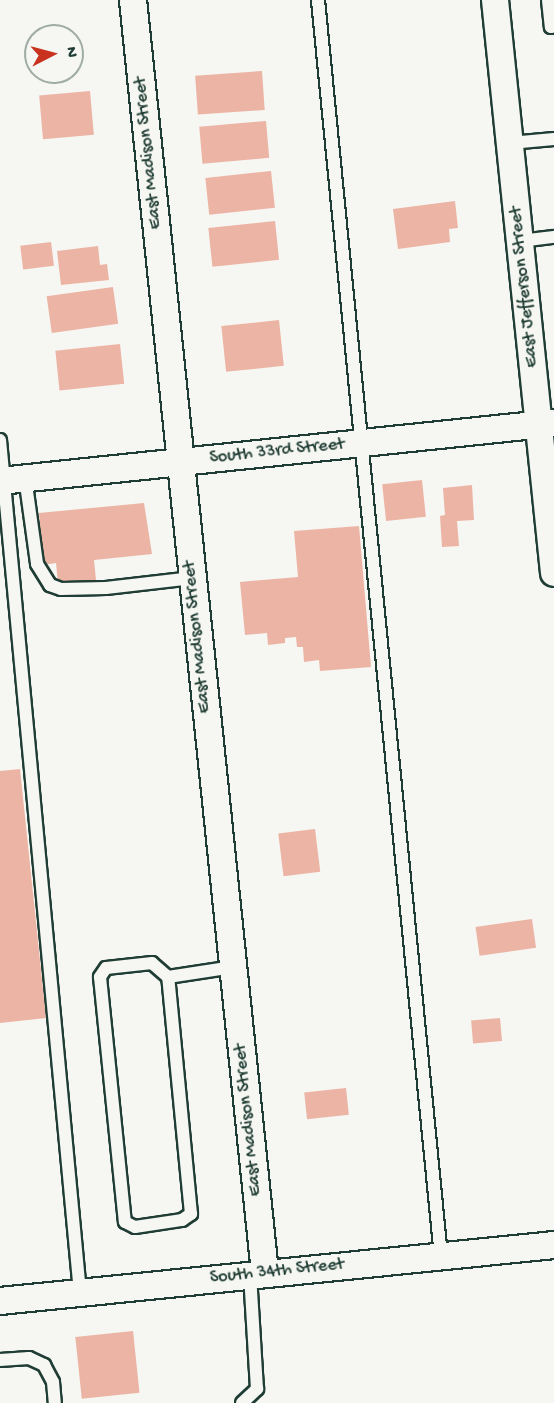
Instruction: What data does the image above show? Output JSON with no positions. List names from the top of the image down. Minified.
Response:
{"streets":{"street":["East Madison Street","East Jefferson Street","South 33rd Street","South 34th Street"]},"crossings":[["East Madison Street","South 33rd Street"],["East Madison Street","South 34th Street"],["East Jefferson Street","South 33rd Street"]],"north":"right"}
